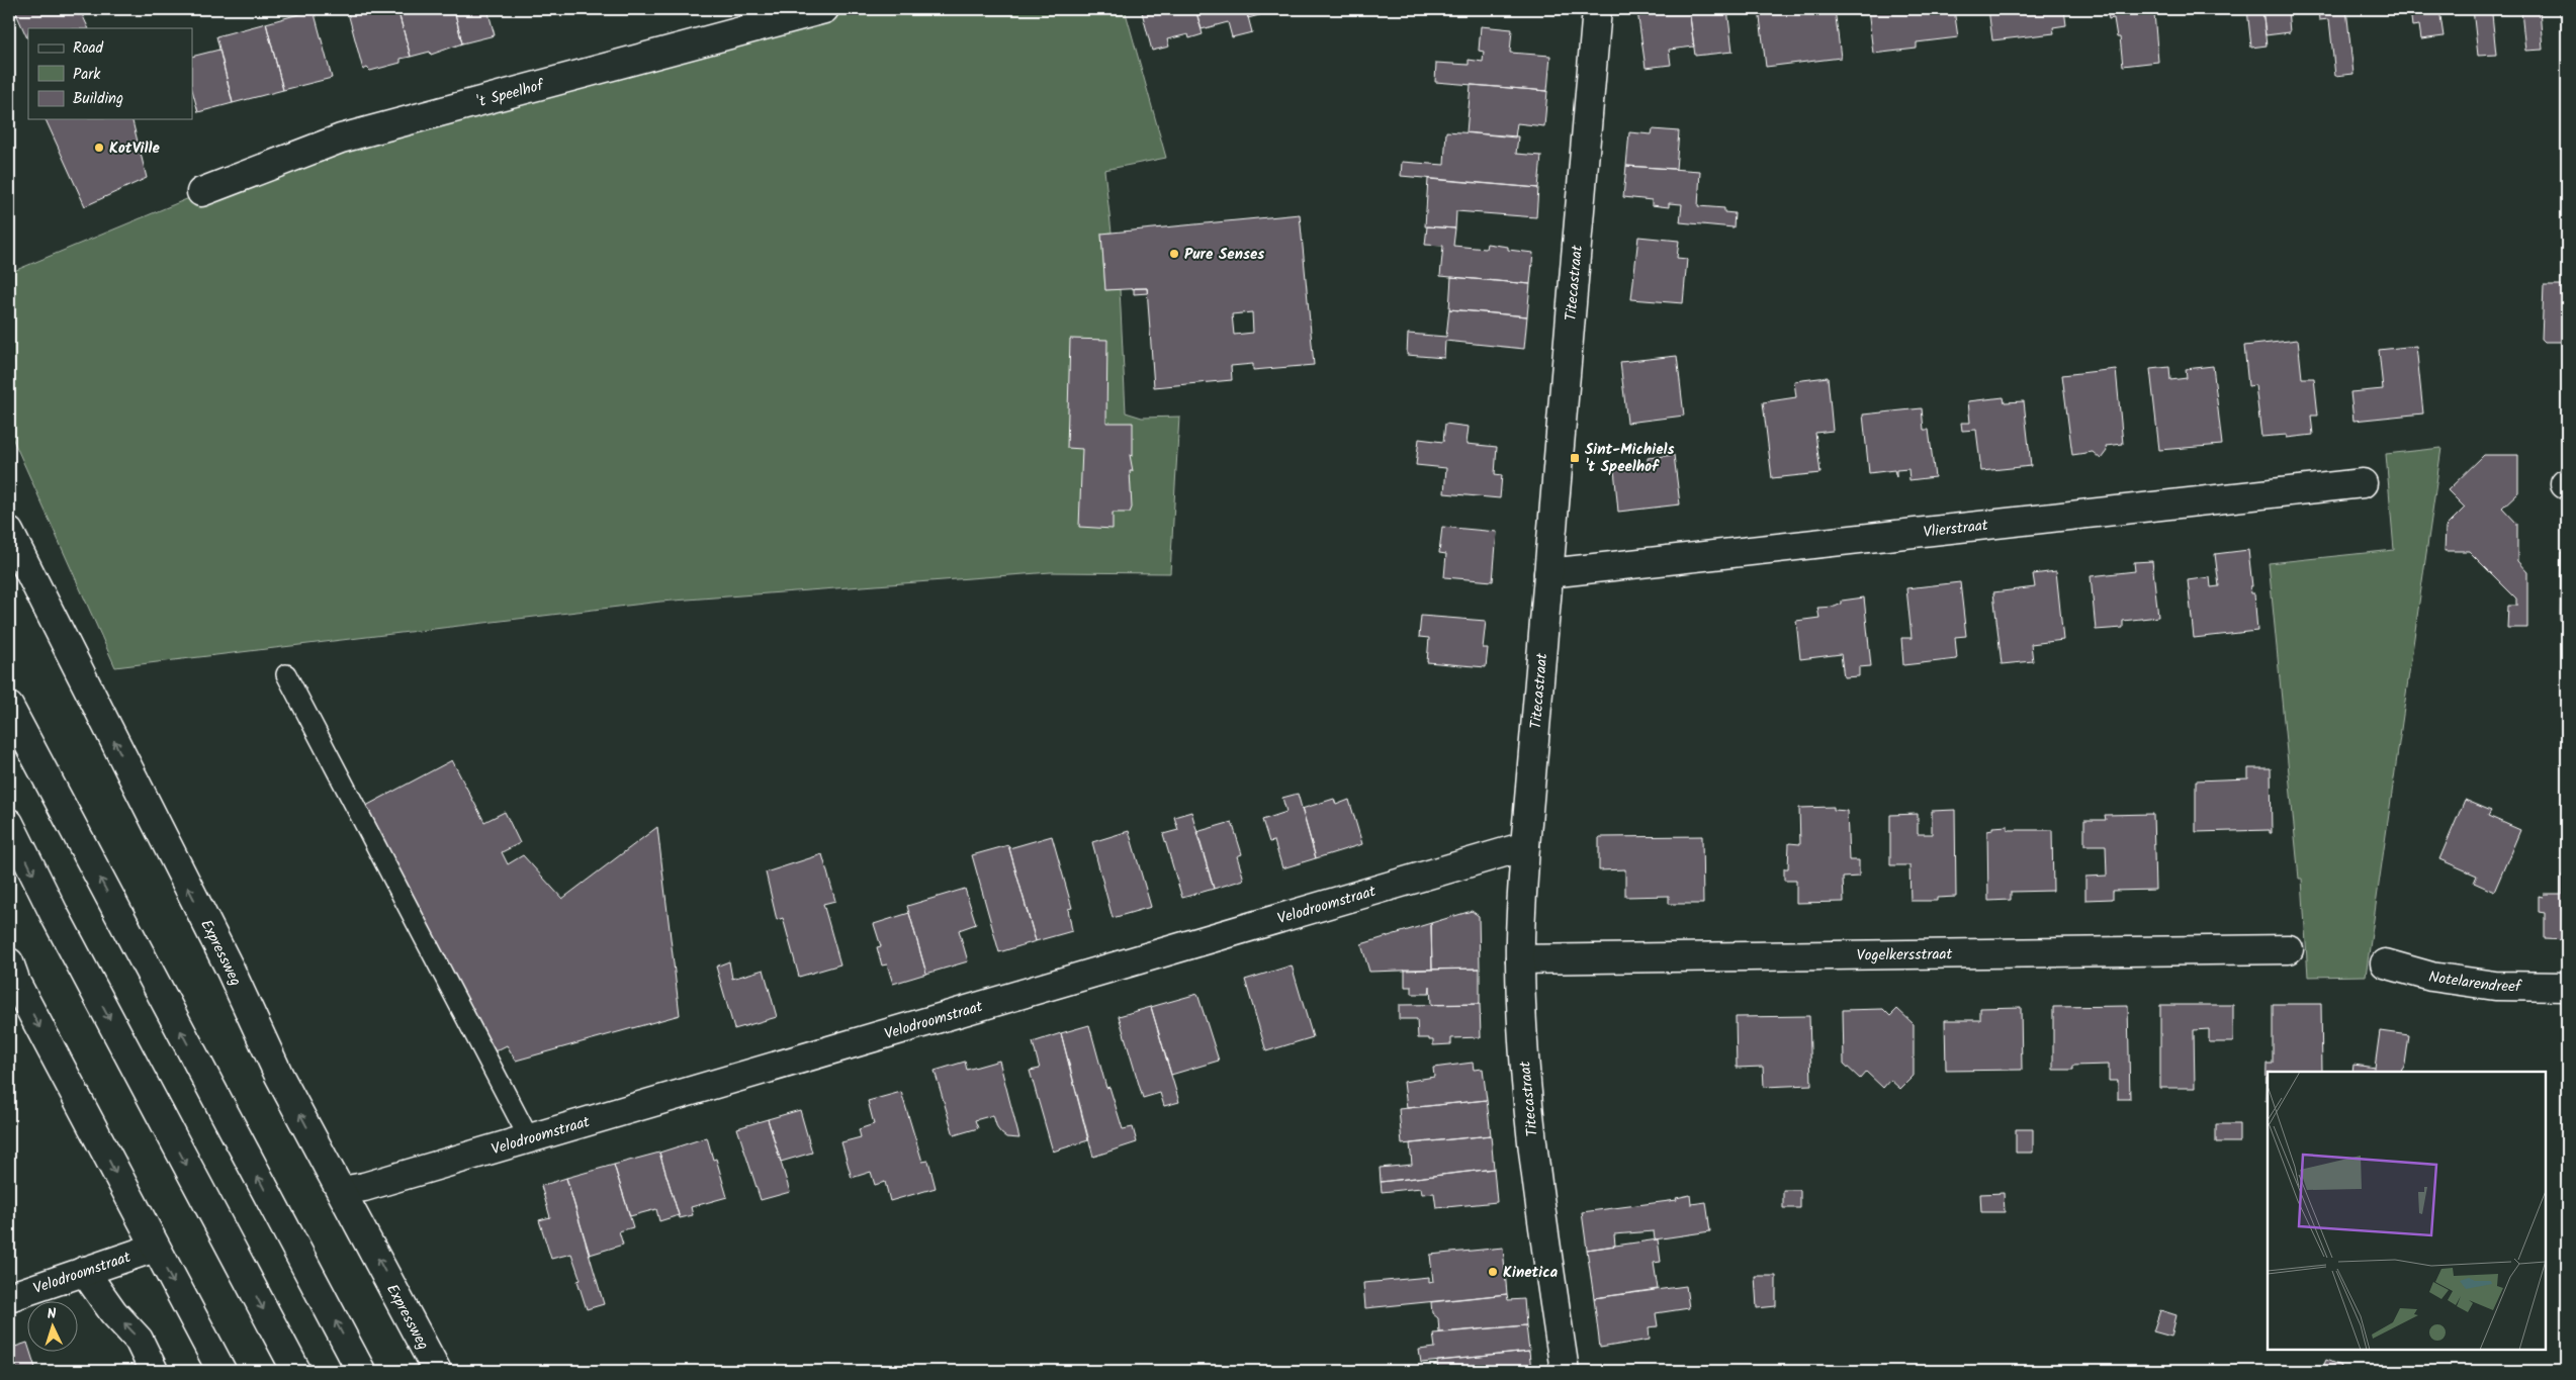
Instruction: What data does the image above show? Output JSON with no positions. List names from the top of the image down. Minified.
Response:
{"streets":{"main road":["'t Speelhof","Titecastraat","Vlierstraat","Velodroomstraat","Expressweg","Vogelkersstraat","Notelarendreef"]},"crossings":[["Titecastraat","Vlierstraat"],["Titecastraat","Velodroomstraat"],["Titecastraat","Vogelkersstraat"],["Velodroomstraat","Expressweg"]],"places":{"other":["KotVille","Pure Senses","Kinetica"],"transit":["Sint-Michiels 't Speelhof"]},"legend":["Road","Park","Building"],"north":"top"}
